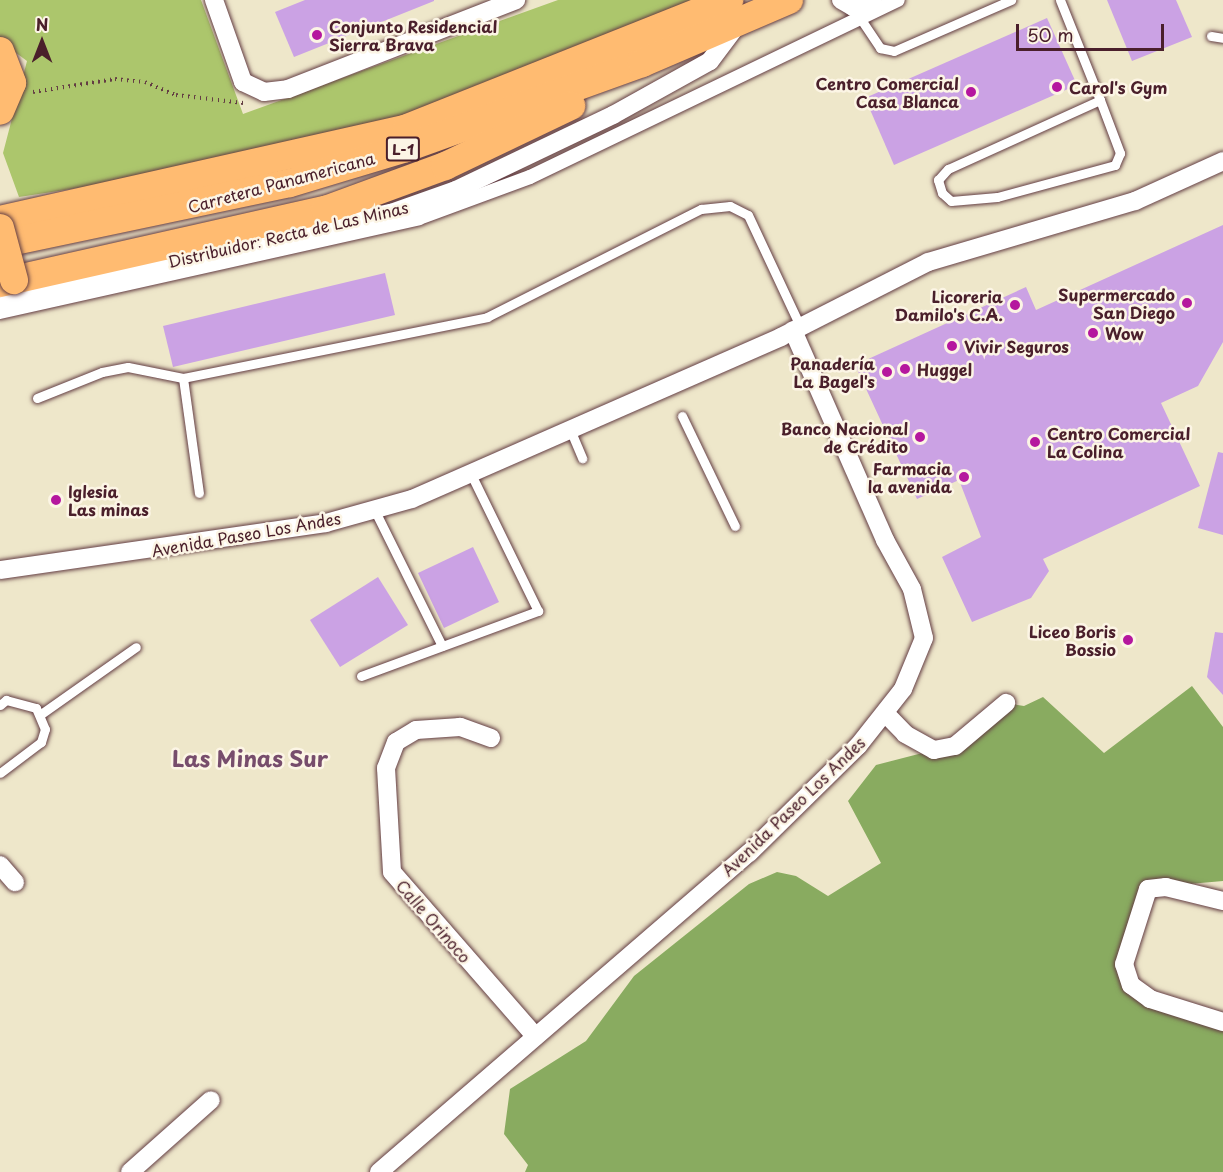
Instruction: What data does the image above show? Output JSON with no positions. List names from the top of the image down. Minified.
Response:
{"streets":{"main road":["L-1","Carretera Panamericana"],"street":["Distribuidor: Recta de Las Minas","Avenida Paseo Los Andes","Calle Orinoco"]},"crossings":[["L-1","Carretera Panamericana"],["L-1","Distribuidor: Recta de Las Minas"],["Carretera Panamericana","Distribuidor: Recta de Las Minas"],["Avenida Paseo Los Andes","Calle Orinoco"]],"districts":["Las Minas Sur"],"places":["Conjunto Residencial Sierra Brava","Carol's Gym","Centro Comercial Casa Blanca","Supermercado San Diego","Licoreria Damilo's C.A.","Wow","Vivir Seguros","Huggel","Panadería La Bagel's","Banco Nacional de Crédito","Centro Comercial La Colina","Farmacia la avenida","Iglesia Las minas","Liceo Boris Bossio"],"scale_bar":"50 m","north":"top"}
